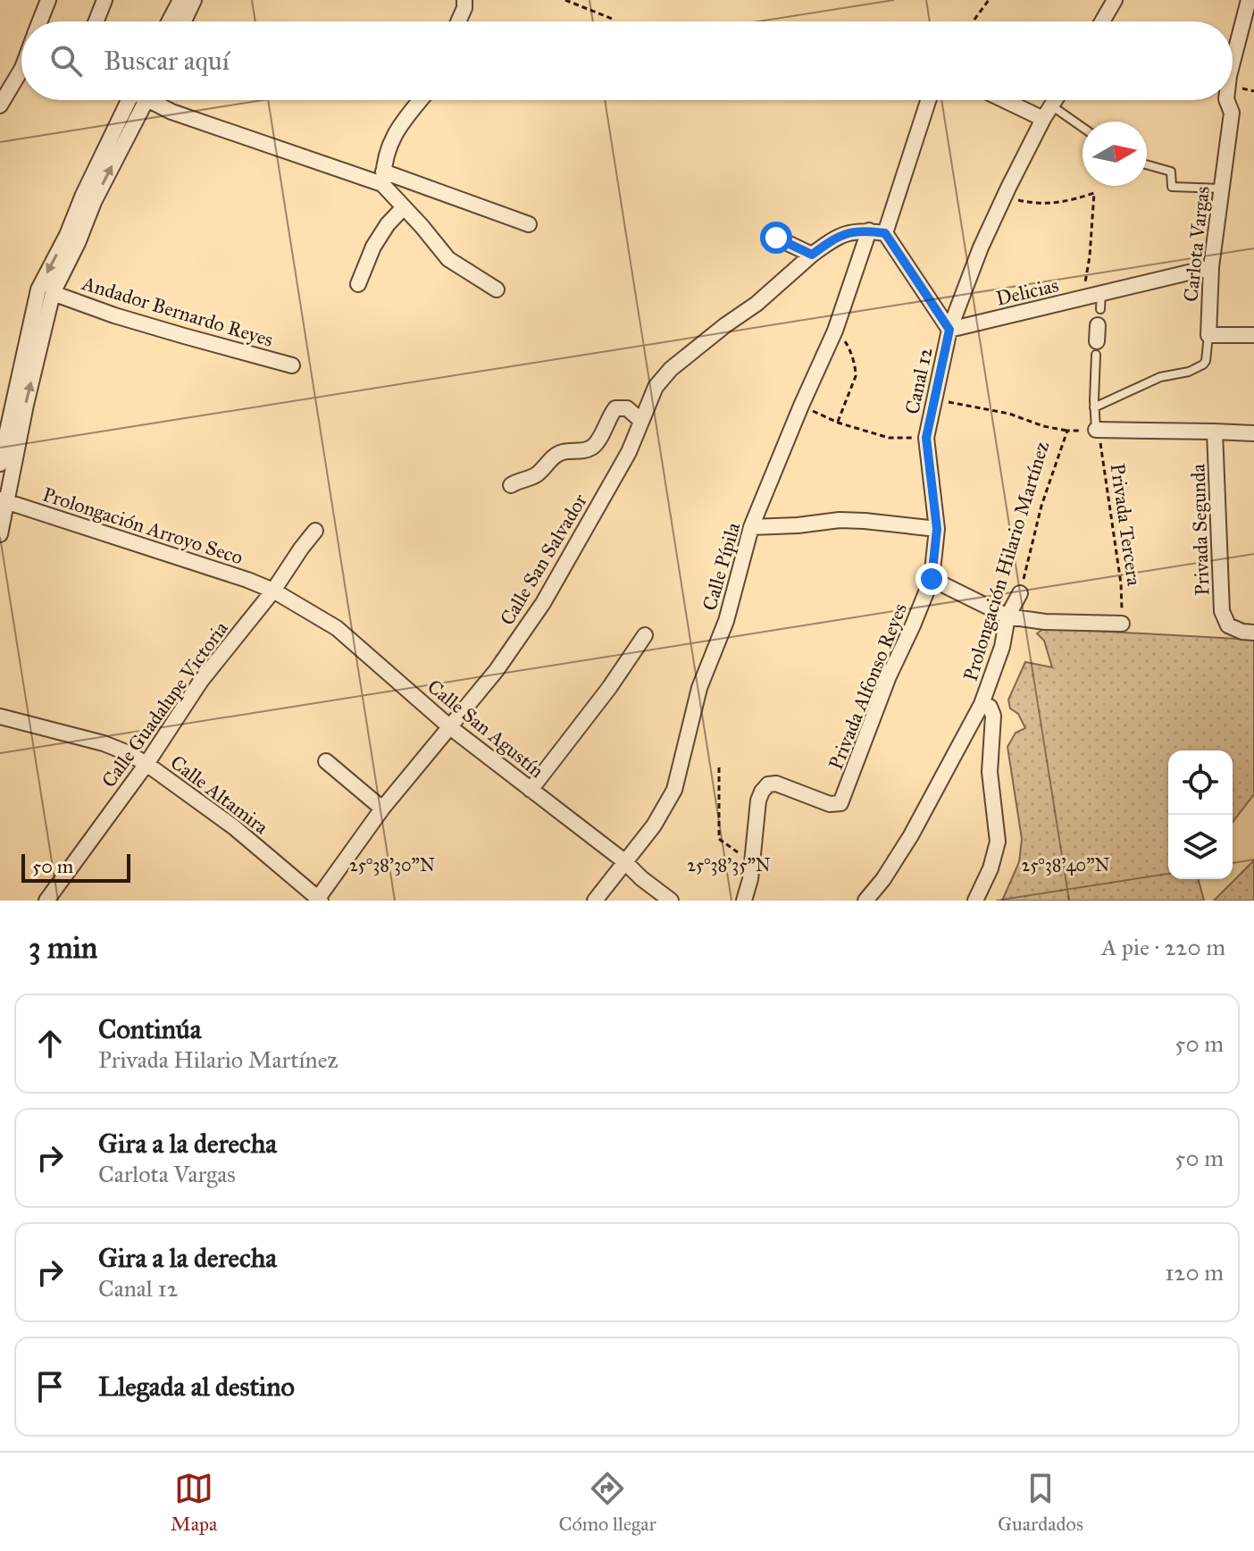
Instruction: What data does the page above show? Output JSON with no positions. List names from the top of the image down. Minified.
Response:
{"streets":{"street":["Carlota Vargas","Delicias","Andador Bernardo Reyes","Canal 12","Prolongación Arroyo Seco","Privada Segunda","Calle San Salvador","Prolongación Hilario Martínez","Calle Pípila","Privada Alfonso Reyes","Calle Guadalupe Victoria","Calle San Agustín","Calle Altamira"],"path":["Privada Tercera"]},"crossings":[["Carlota Vargas","Delicias"],["Delicias","Canal 12"],["Canal 12","Privada Alfonso Reyes"],["Privada Tercera","Prolongación Hilario Martínez"],["Prolongación Arroyo Seco","Calle Guadalupe Victoria"],["Prolongación Arroyo Seco","Calle San Agustín"],["Calle San Salvador","Calle Pípila"],["Calle San Salvador","Calle San Agustín"],["Calle San Salvador","Calle Altamira"],["Calle Pípila","Calle San Agustín"],["Calle Guadalupe Victoria","Calle San Agustín"],["Calle Guadalupe Victoria","Calle Altamira"]],"scale_bar":"50 m","north":"right","page":{"search":"Buscar aquí","scale":"50 m","heading":["3 min","A pie · 220 m"],"list":[["Continúa","Privada Hilario Martínez","50 m"],["Gira a la derecha","Carlota Vargas","50 m"],["Gira a la derecha","Canal 12","120 m"],"Llegada al destino"],"nav":["Mapa","Cómo llegar","Guardados"]},"coordinates":["25°38'30\"N","25°38'35\"N","25°38'40\"N"]}
